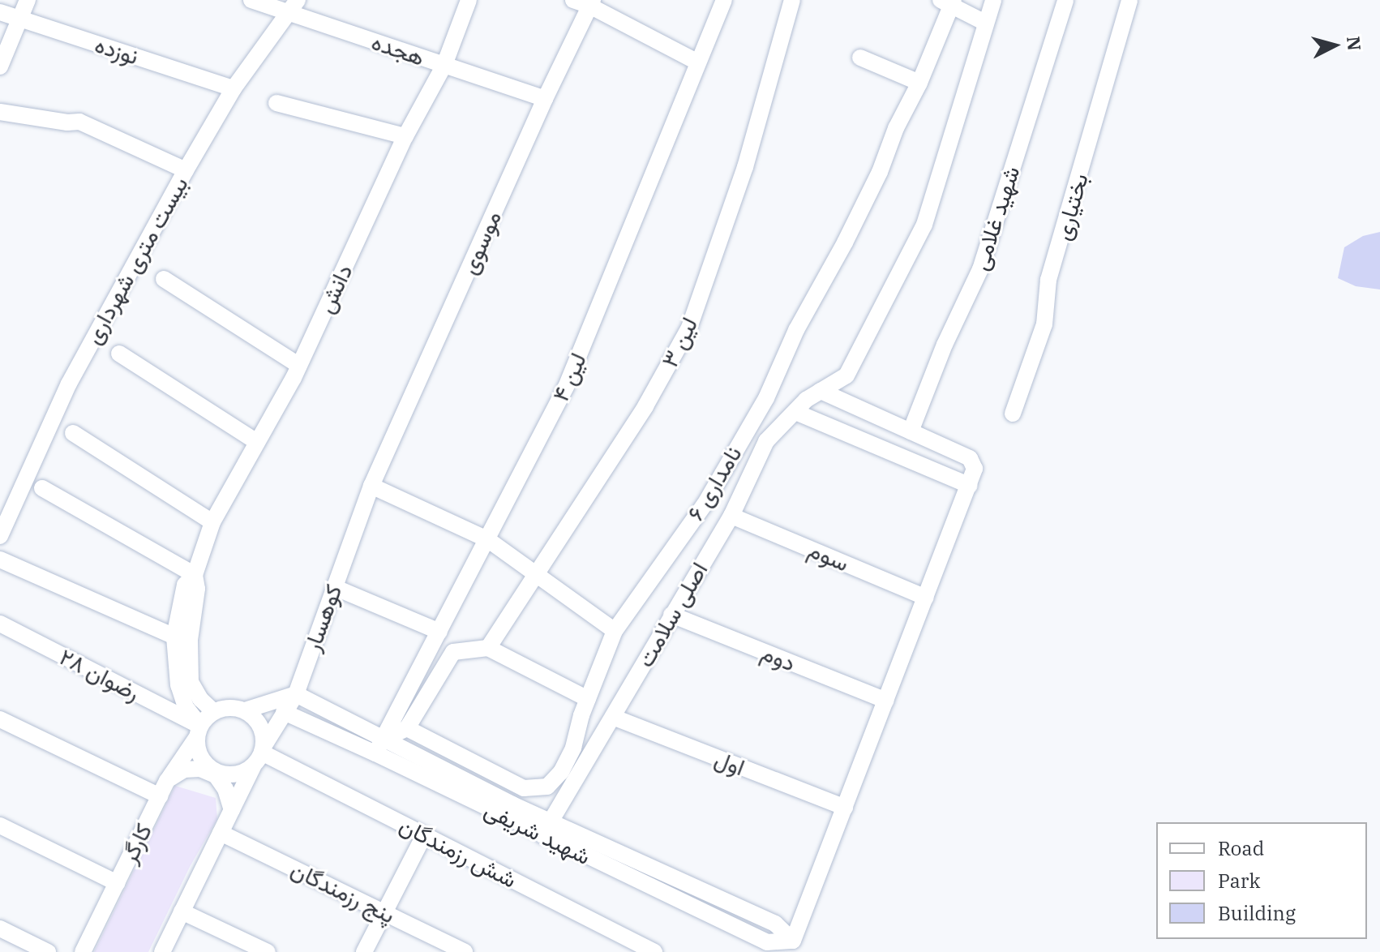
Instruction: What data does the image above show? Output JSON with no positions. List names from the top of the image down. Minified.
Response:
{"streets":{"street":["هجده","نوزده","بختیاری","شهید غلامی","موسوی","بیست متری شهرداری","دانش","لین ۳","لین ۴","نامداری ۶","سوم","اصلی سلامت","کوهسار","دوم","رضوان ۲۸","اول","شهید شریفی","کارگر","شش رزمندگان","پنج رزمندگان"]},"crossings":[["هجده","موسوی"],["هجده","بیست متری شهرداری"],["هجده","دانش"],["نوزده","بیست متری شهرداری"],["موسوی","کوهسار"],["دانش","کوهسار"],["دانش","رضوان ۲۸"],["دانش","کارگر"],["دانش","شش رزمندگان"],["لین ۴","شهید شریفی"],["سوم","اصلی سلامت"],["اصلی سلامت","دوم"],["اصلی سلامت","اول"],["اصلی سلامت","شهید شریفی"],["کوهسار","رضوان ۲۸"],["کوهسار","شهید شریفی"],["کوهسار","کارگر"],["کوهسار","شش رزمندگان"],["رضوان ۲۸","کارگر"],["رضوان ۲۸","شش رزمندگان"],["کارگر","شش رزمندگان"]],"legend":["Road","Park","Building"],"north":"right"}
